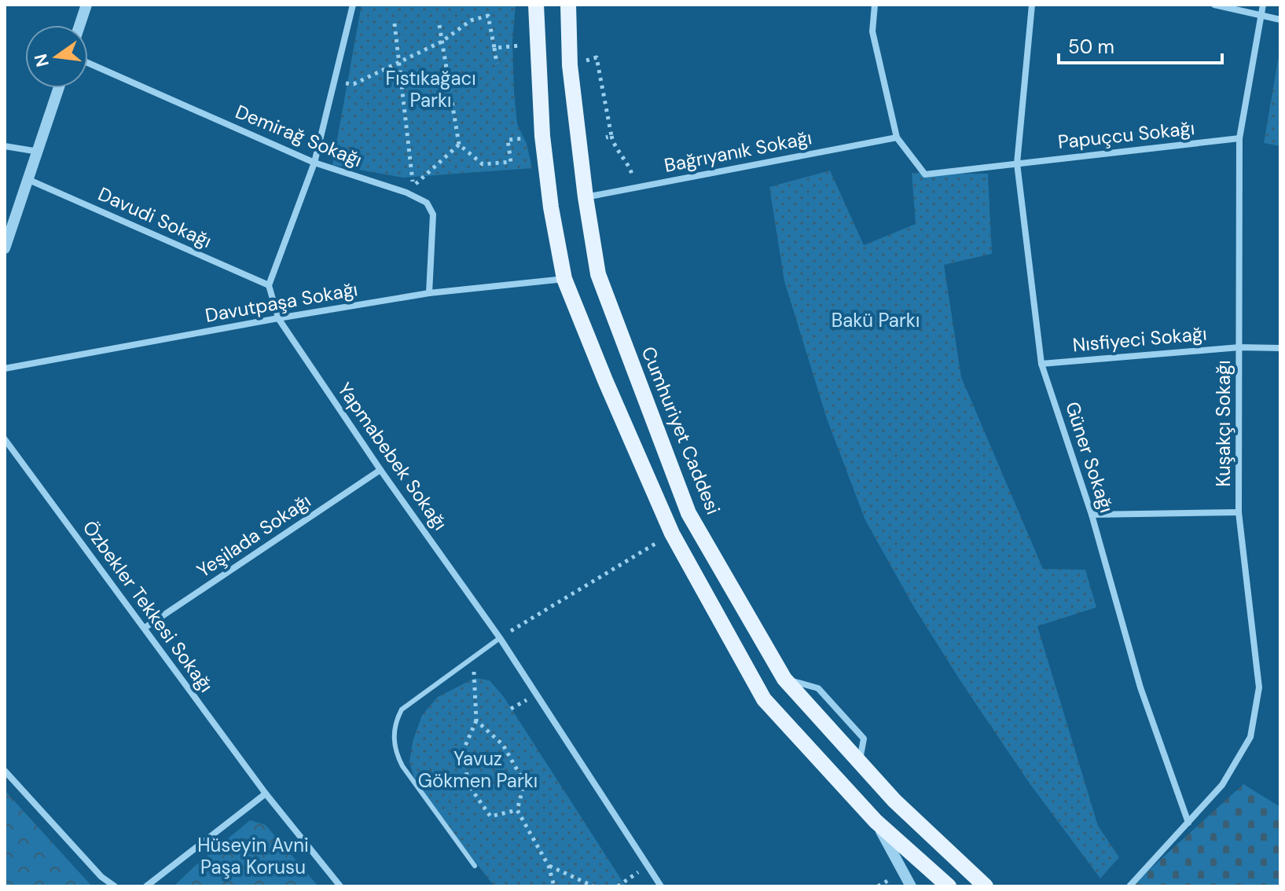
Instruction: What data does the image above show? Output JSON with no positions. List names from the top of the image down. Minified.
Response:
{"streets":{"main road":["Cumhuriyet Caddesi"],"street":["Papuçcu Sokağı","Demirağ Sokağı","Bağrıyanık Sokağı","Davudi Sokağı","Davutpaşa Sokağı","Nısfiyeci Sokağı","Kuşakçı Sokağı","Yapmabebek Sokağı","Güner Sokağı","Yeşilada Sokağı","Özbekler Tekkesi Sokağı"]},"crossings":[["Papuçcu Sokağı","Bağrıyanık Sokağı"],["Papuçcu Sokağı","Kuşakçı Sokağı"],["Papuçcu Sokağı","Güner Sokağı"],["Demirağ Sokağı","Davutpaşa Sokağı"],["Bağrıyanık Sokağı","Cumhuriyet Caddesi"],["Davudi Sokağı","Yapmabebek Sokağı"],["Davutpaşa Sokağı","Yapmabebek Sokağı"],["Nısfiyeci Sokağı","Kuşakçı Sokağı"],["Nısfiyeci Sokağı","Güner Sokağı"],["Kuşakçı Sokağı","Güner Sokağı"],["Yapmabebek Sokağı","Yeşilada Sokağı"],["Yeşilada Sokağı","Özbekler Tekkesi Sokağı"]],"parks":["Fıstıkağacı Parkı","Bakü Parkı","Yavuz Gökmen Parkı","Hüseyin Avni Paşa Korusu"],"scale_bar":"50 m","north":"left"}
